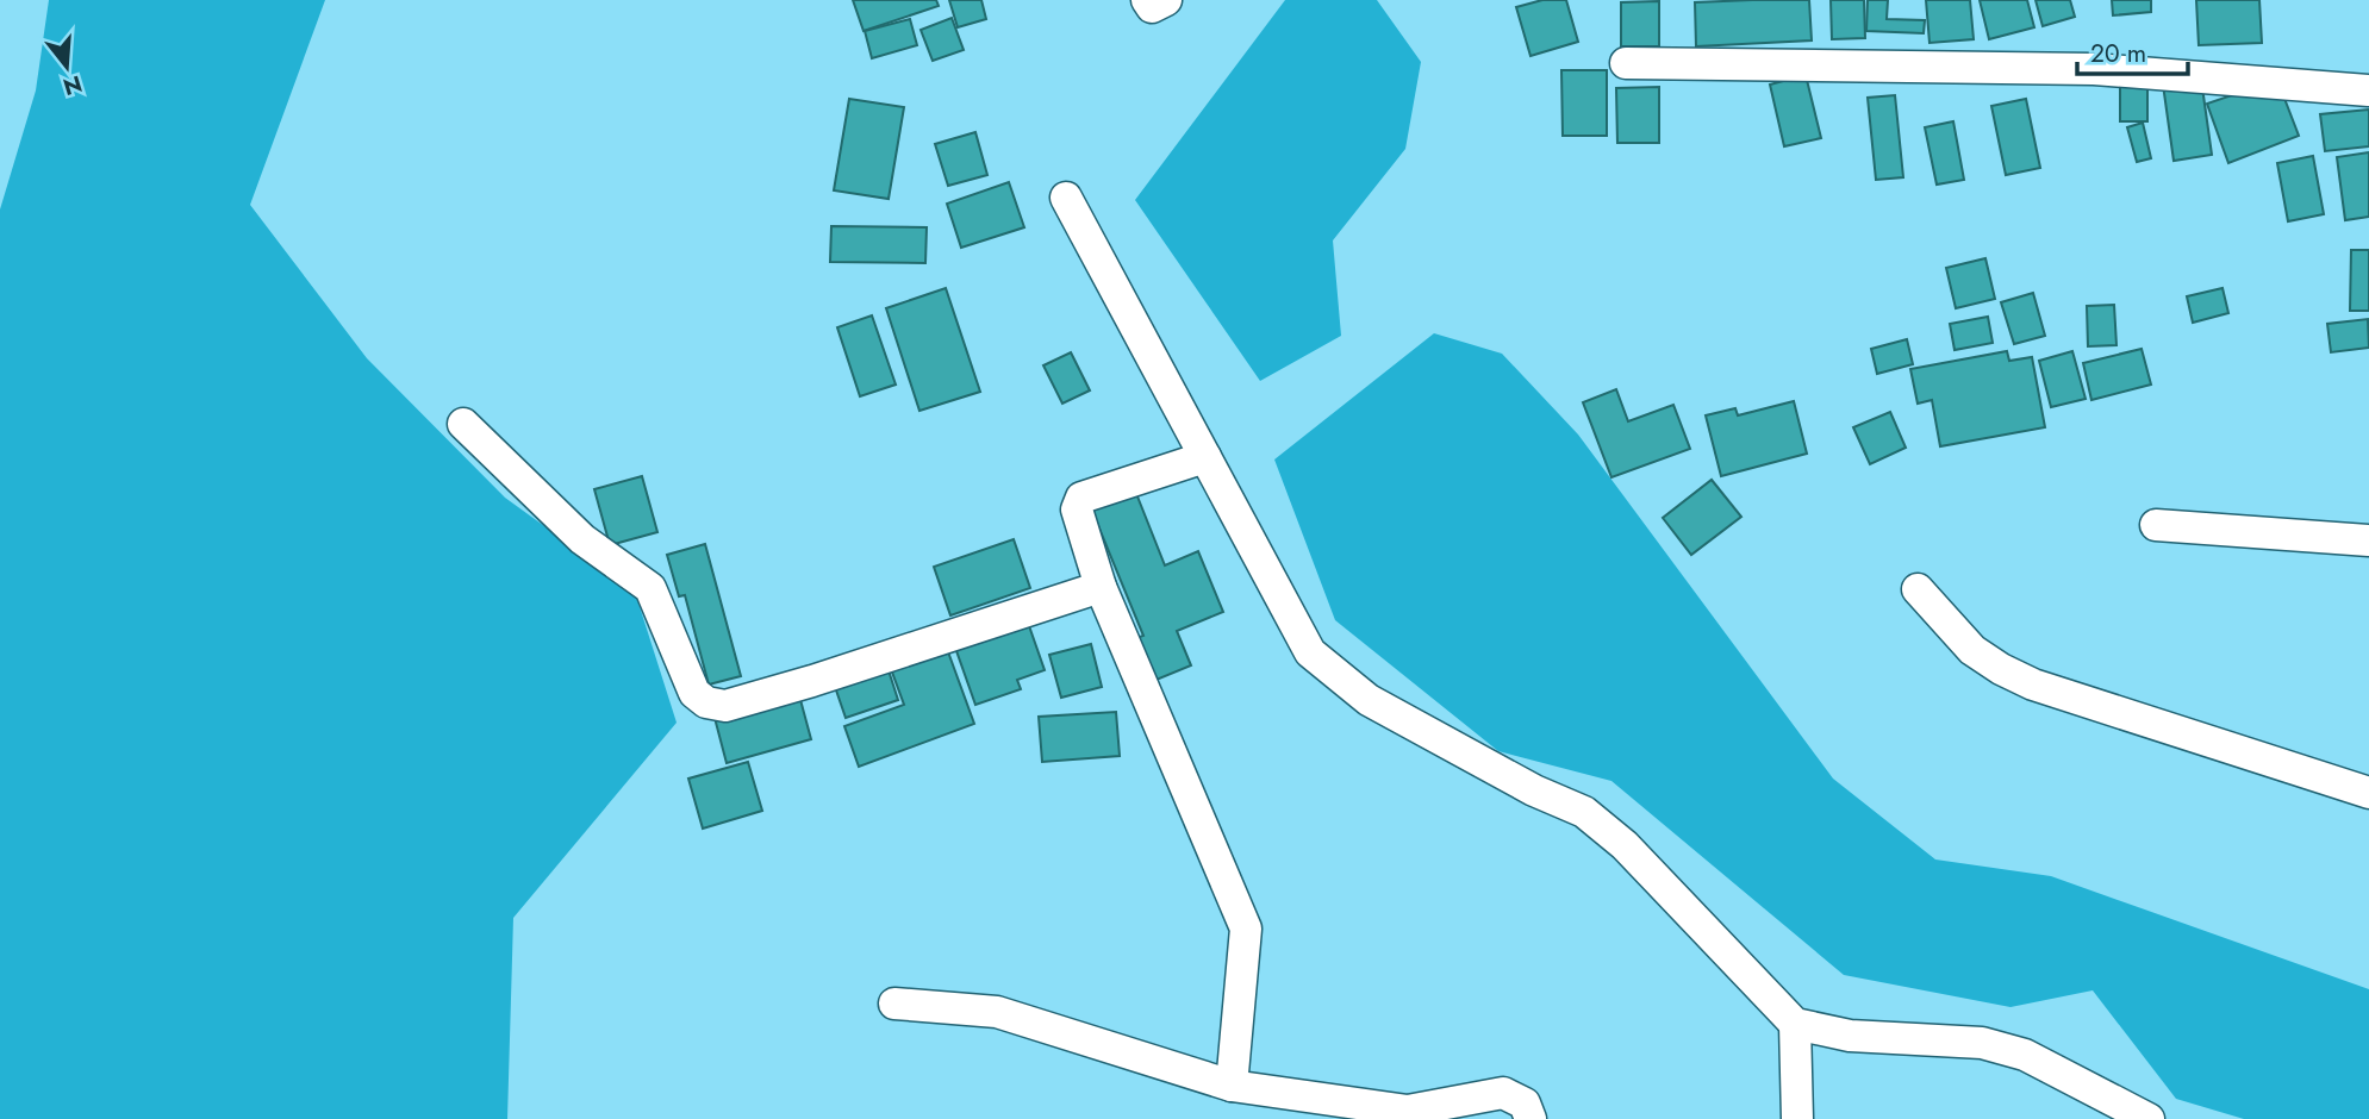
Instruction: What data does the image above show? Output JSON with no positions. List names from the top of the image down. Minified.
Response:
{"scale_bar":"20 m","north":"bottom"}
